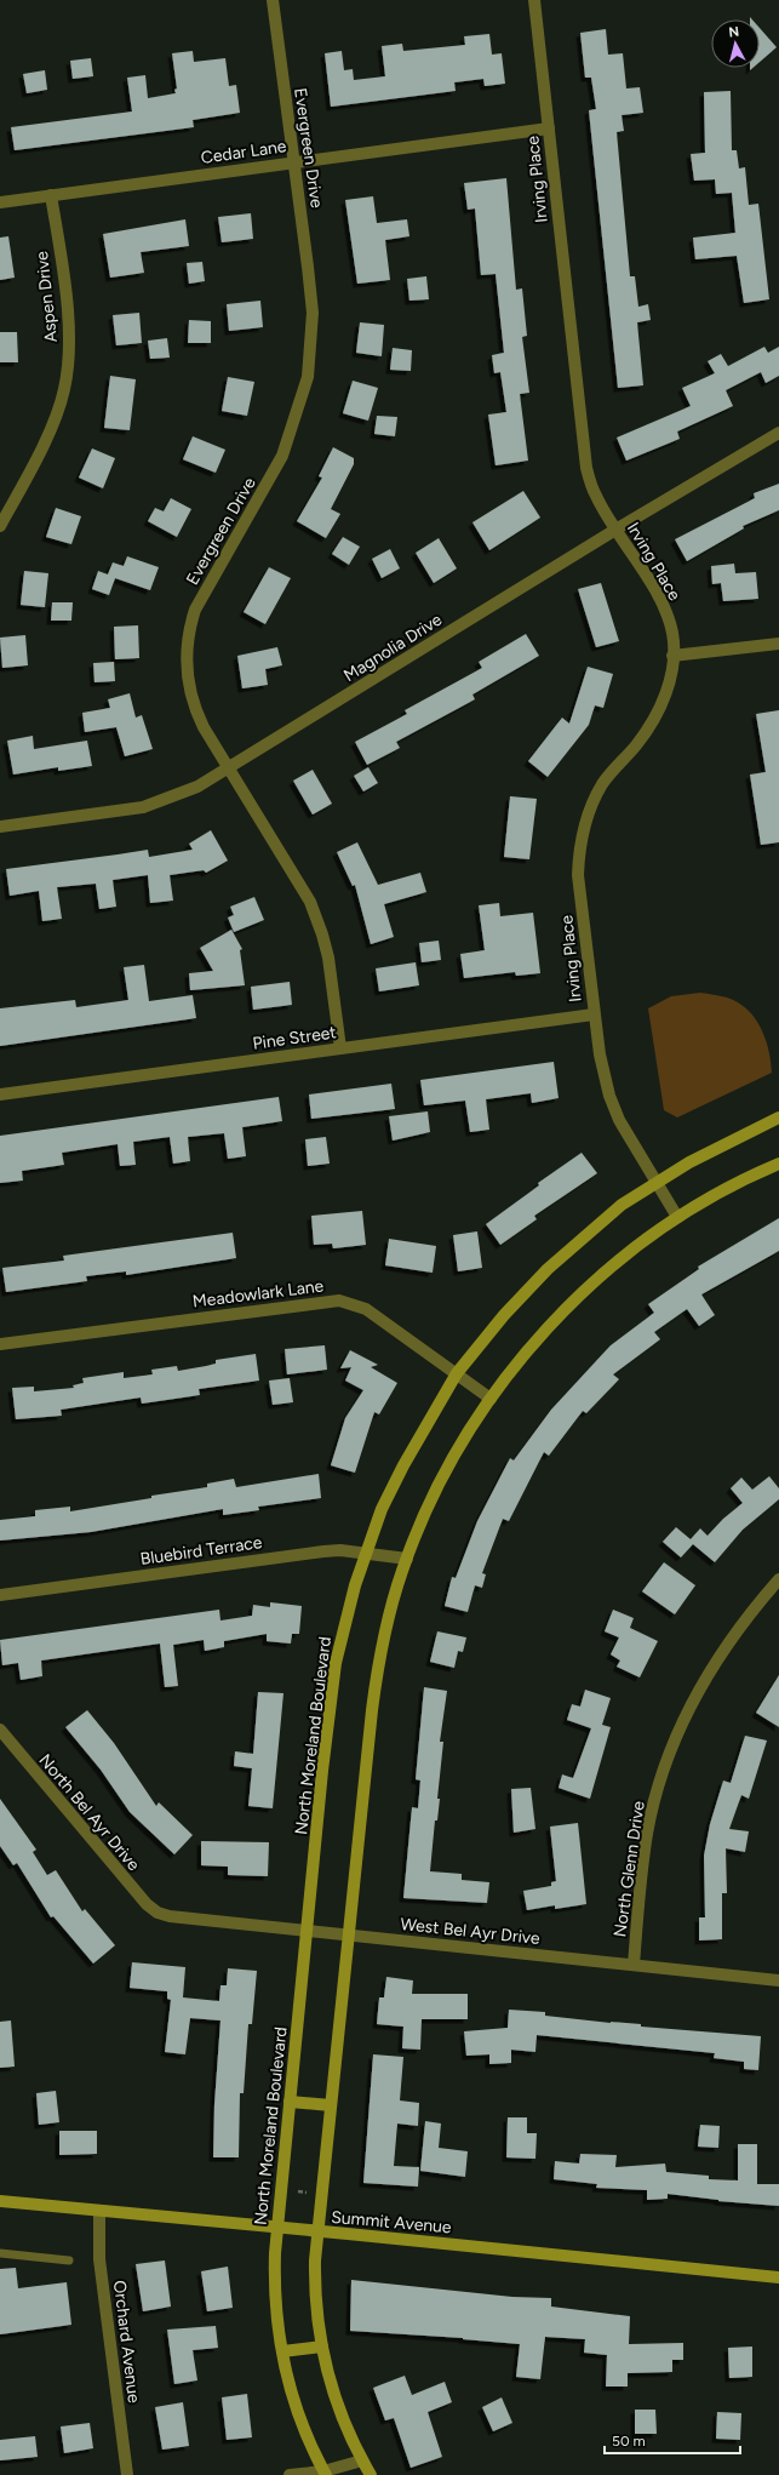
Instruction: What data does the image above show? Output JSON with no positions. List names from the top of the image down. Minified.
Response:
{"streets":{"street":["Evergreen Drive","Cedar Lane","Irving Place","Aspen Drive","Magnolia Drive","Pine Street","Meadowlark Lane","Bluebird Terrace","North Moreland Boulevard","North Bel Ayr Drive","North Glenn Drive","West Bel Ayr Drive","Summit Avenue","Orchard Avenue"]},"crossings":[["Evergreen Drive","Cedar Lane"],["Evergreen Drive","Magnolia Drive"],["Evergreen Drive","Pine Street"],["Cedar Lane","Irving Place"],["Cedar Lane","Aspen Drive"],["Irving Place","Magnolia Drive"],["Irving Place","Pine Street"],["Irving Place","North Moreland Boulevard"],["Meadowlark Lane","North Moreland Boulevard"],["Bluebird Terrace","North Moreland Boulevard"],["North Moreland Boulevard","West Bel Ayr Drive"],["North Moreland Boulevard","Summit Avenue"],["North Bel Ayr Drive","West Bel Ayr Drive"],["North Glenn Drive","West Bel Ayr Drive"],["Summit Avenue","Orchard Avenue"]],"scale_bar":"50 m","north":"top"}
